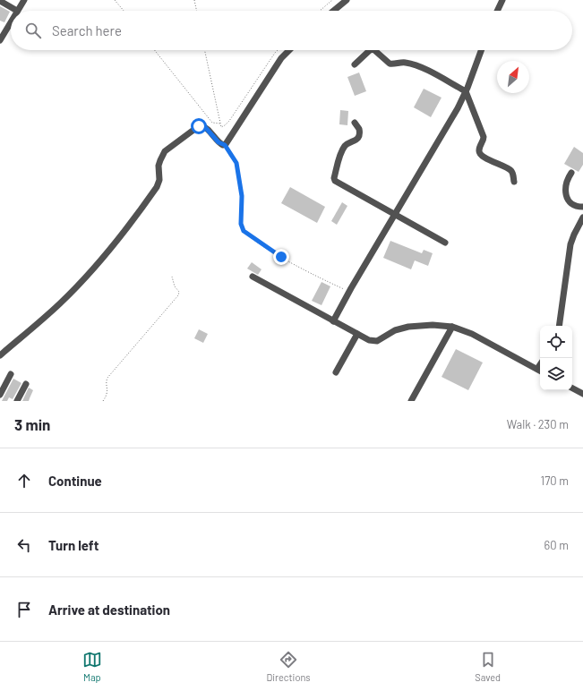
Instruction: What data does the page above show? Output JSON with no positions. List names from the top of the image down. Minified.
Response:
{"north":"top right","page":{"search":"Search here","heading":["3 min","Walk · 230 m"],"list":[["Continue","170 m"],["Turn left","60 m"],"Arrive at destination"],"nav":["Map","Directions","Saved"]}}
